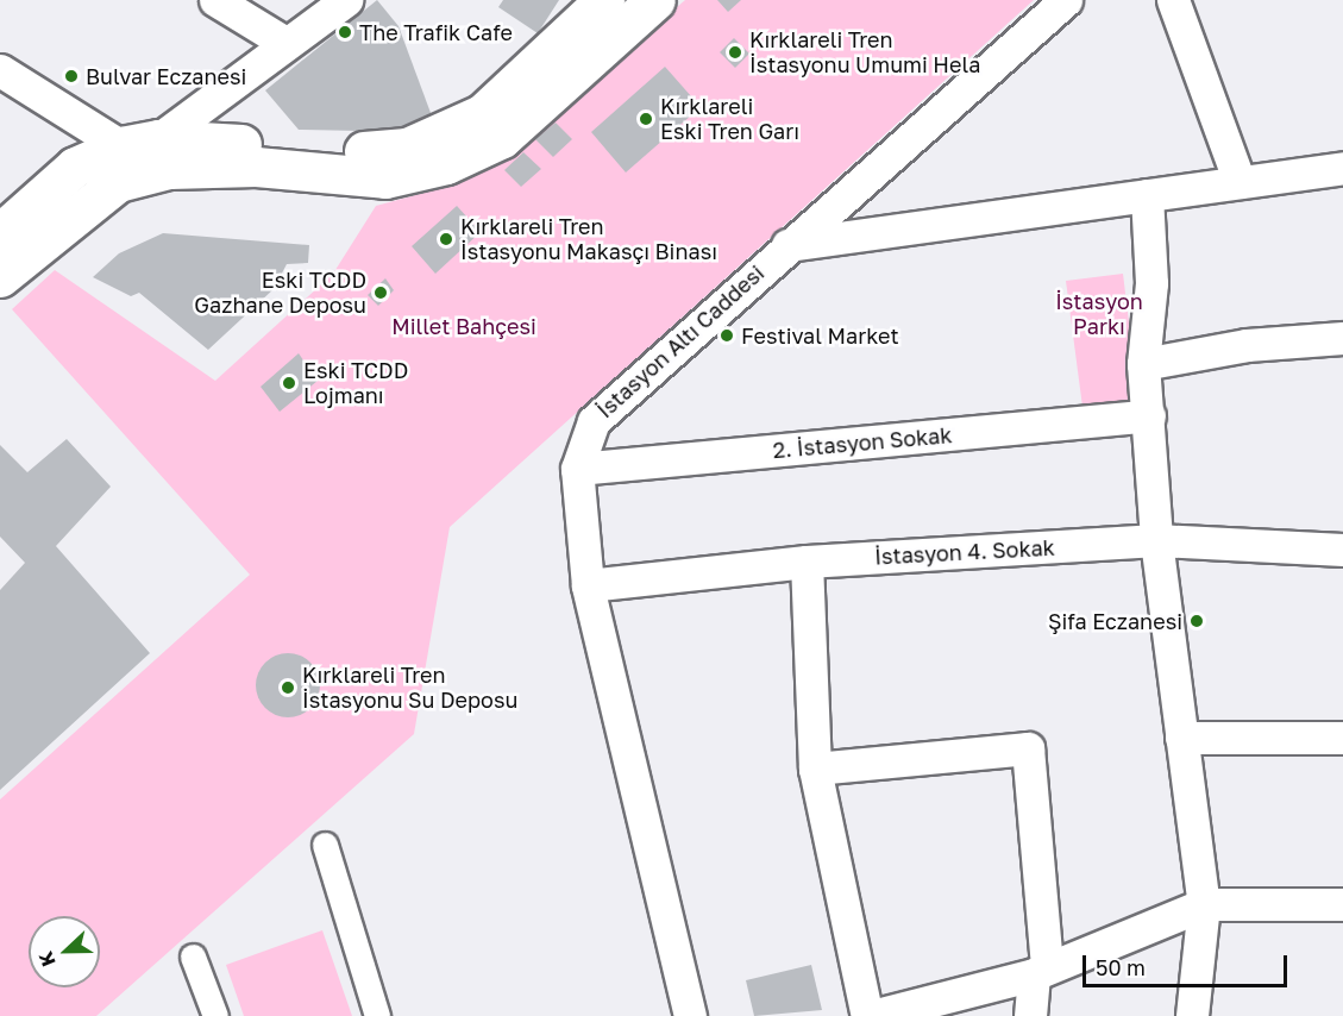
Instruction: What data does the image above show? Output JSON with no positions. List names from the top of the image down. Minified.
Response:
{"streets":{"street":["İstasyon Altı Caddesi","2. İstasyon Sokak","İstasyon 4. Sokak"]},"crossings":[["İstasyon Altı Caddesi","2. İstasyon Sokak"],["İstasyon Altı Caddesi","İstasyon 4. Sokak"]],"parks":["İstasyon Parkı","Millet Bahçesi"],"places":["The Trafik Cafe","Kırklareli Tren İstasyonu Umumi Hela","Bulvar Eczanesi","Kırklareli Eski Tren Garı","Kırklareli Tren İstasyonu Makasçı Binası","Eski TCDD Gazhane Deposu","Festival Market","Eski TCDD Lojmanı","Şifa Eczanesi","Kırklareli Tren İstasyonu Su Deposu"],"scale_bar":"50 m","north":"left"}
